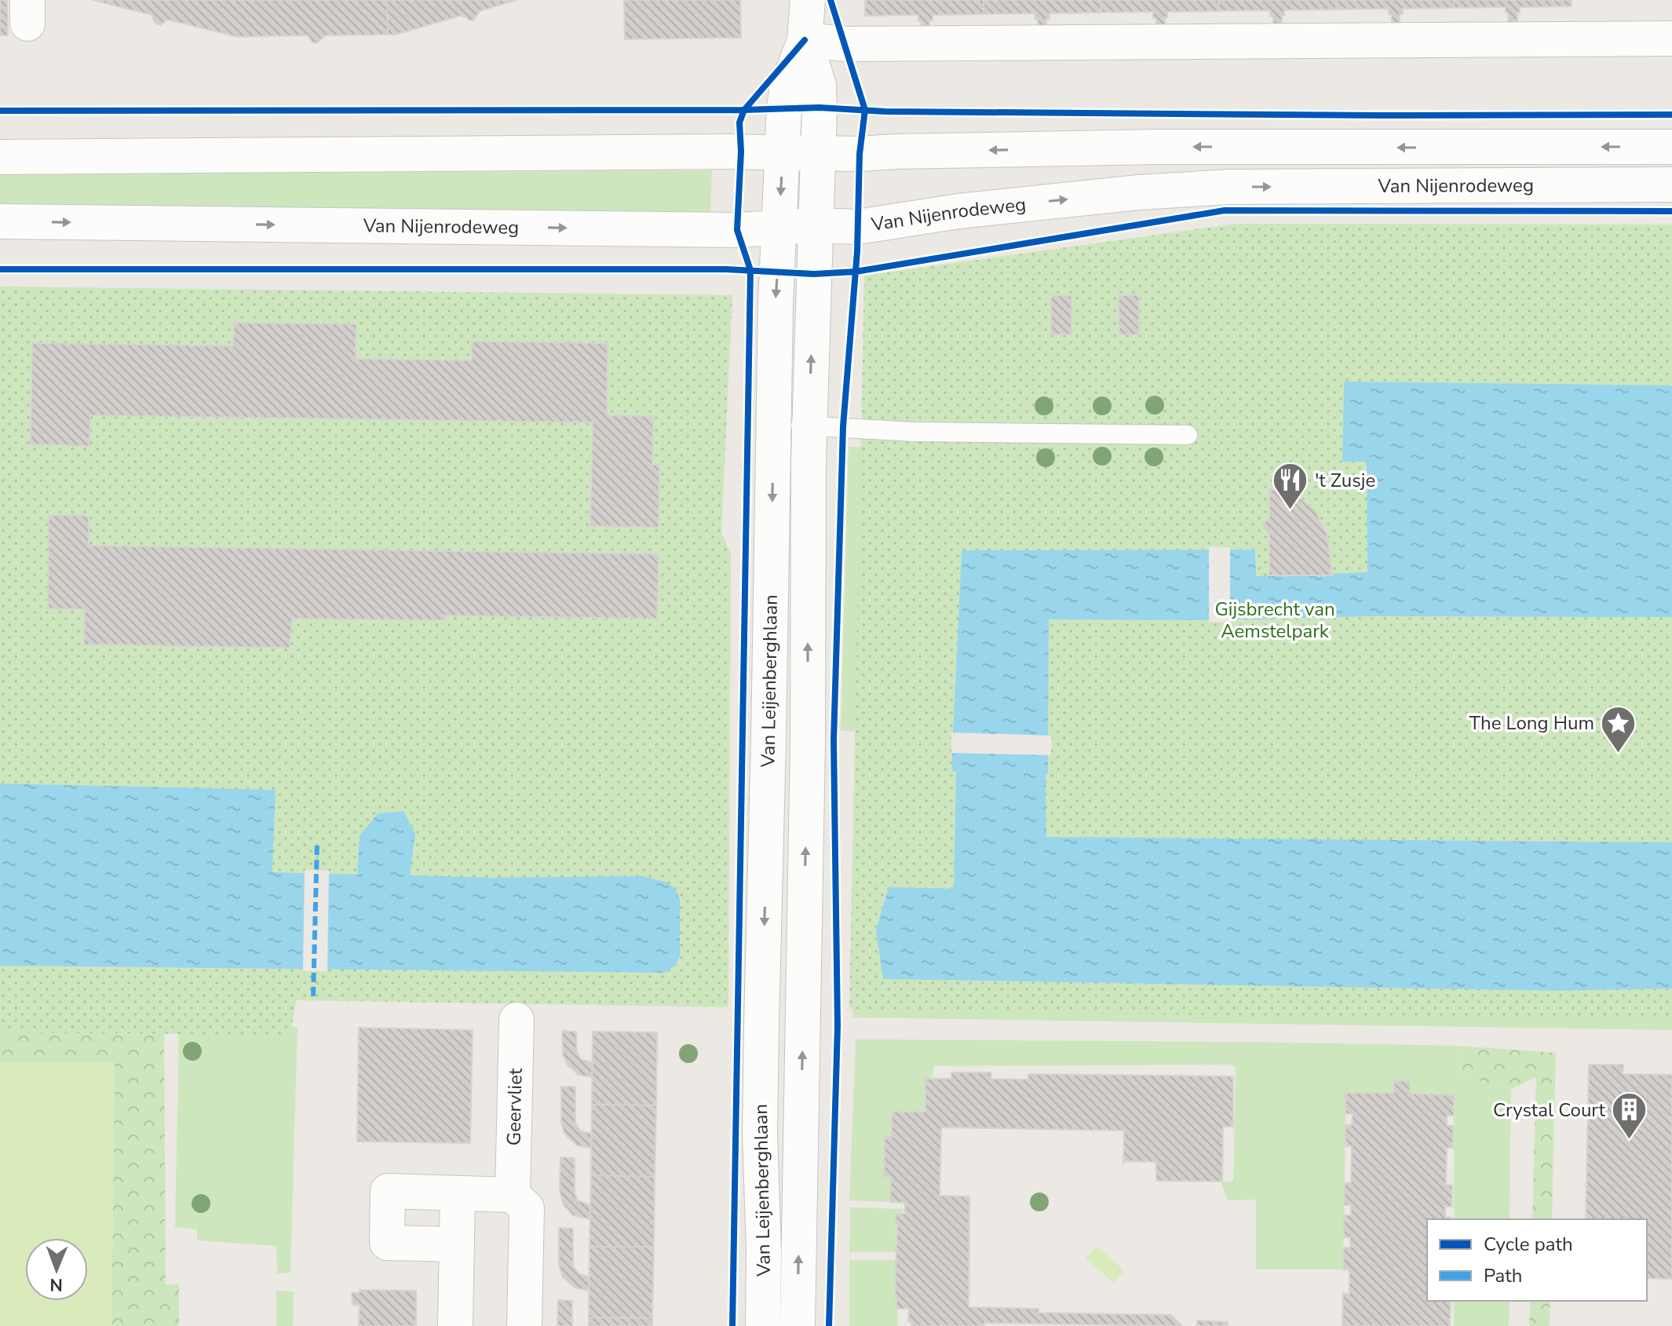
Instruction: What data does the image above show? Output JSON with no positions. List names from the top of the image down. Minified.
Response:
{"streets":{"street":["Van Nijenrodeweg","Van Leijenberghlaan","Geervliet"]},"crossings":[["Van Nijenrodeweg","Van Leijenberghlaan"]],"parks":["Gijsbrecht van Aemstelpark"],"places":{"restaurant":["'t Zusje"],"place":["The Long Hum"],"building":["Crystal Court"]},"legend":["Cycle path","Path"],"north":"bottom"}
